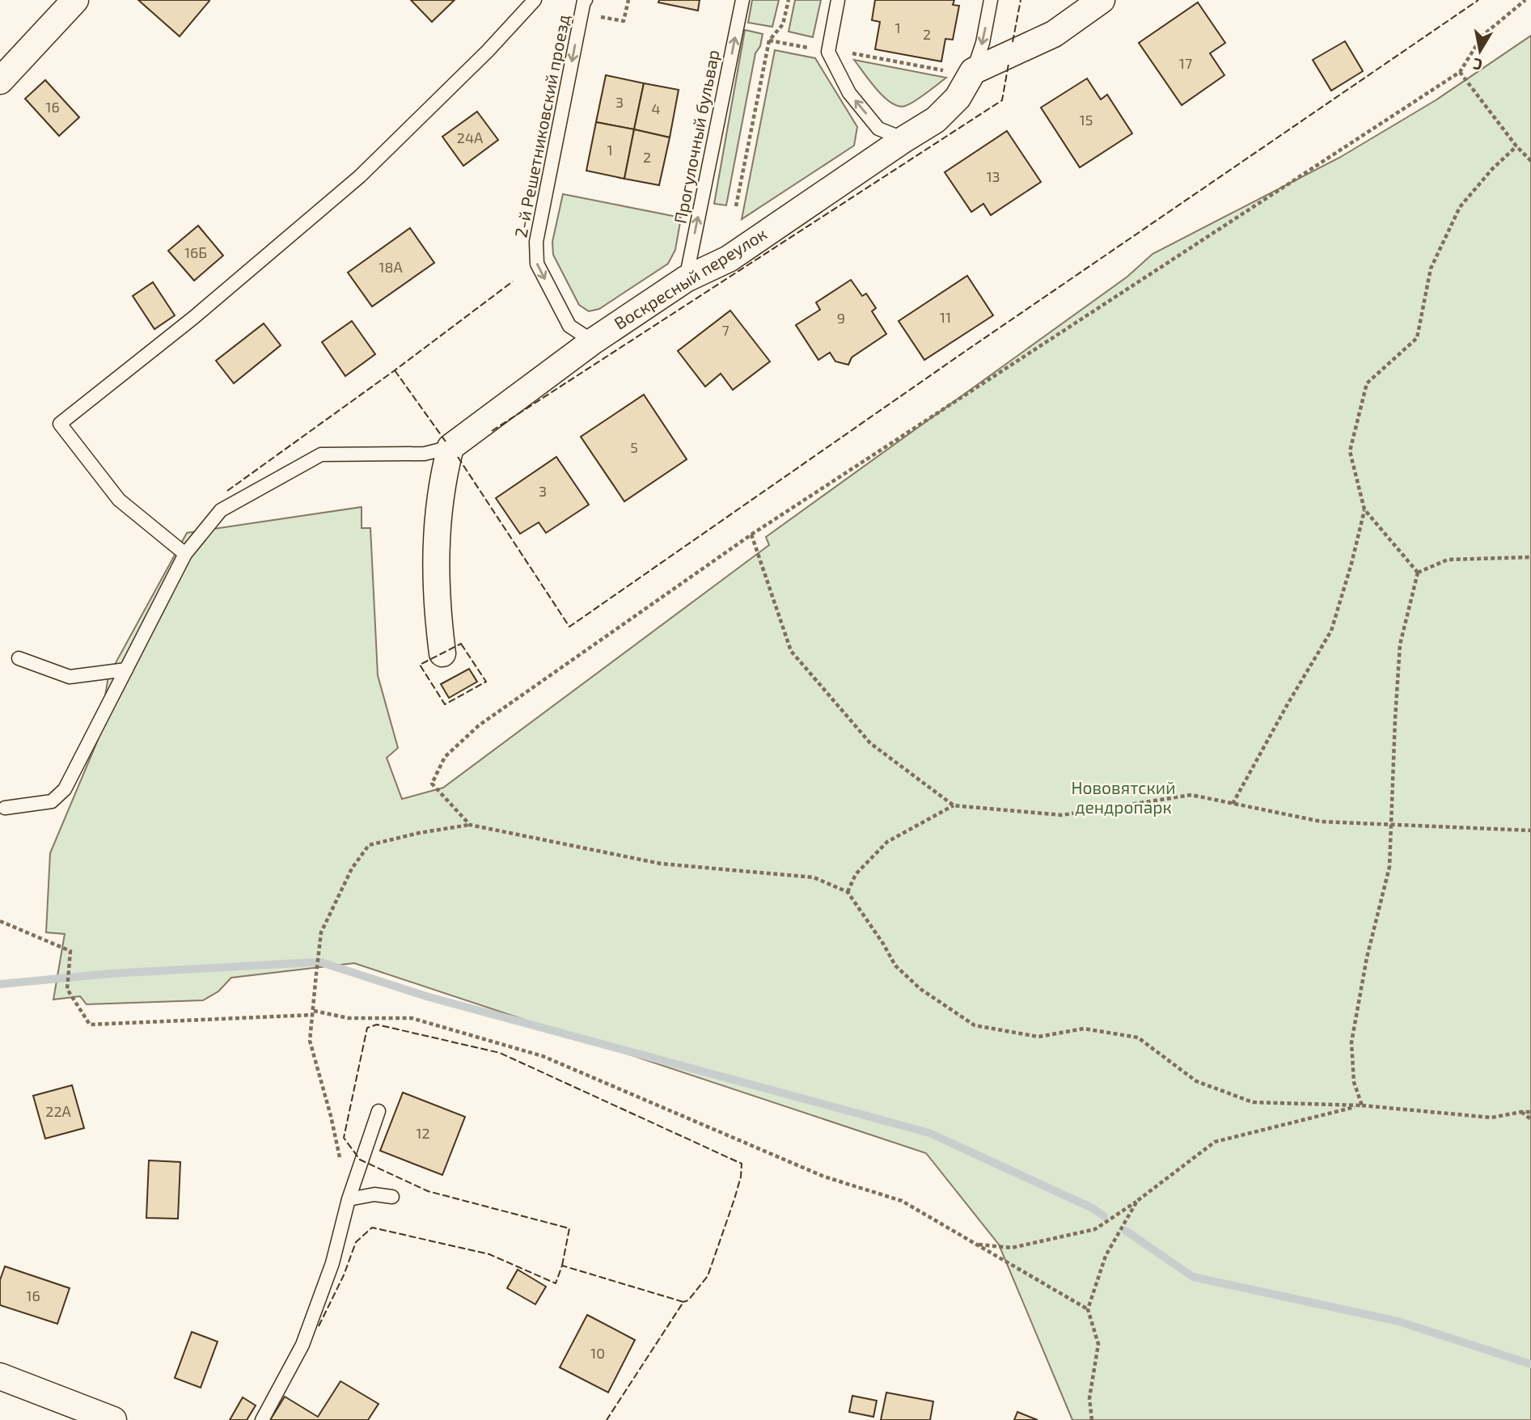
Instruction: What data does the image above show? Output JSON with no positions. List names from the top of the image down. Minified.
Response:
{"streets":{"street":["Воскресный переулок"],"lane":["2-й Решетниковский проезд","Прогулочный бульвар"]},"crossings":[["2-й Решетниковский проезд","Воскресный переулок"],["Прогулочный бульвар","Воскресный переулок"]],"one_way":["2-й Решетниковский проезд","Прогулочный бульвар"],"parks":["Нововятский дендропарк"],"house_numbers":["1","2","17","3","16","4","15","24А","1","2","13","16Б","18А","11","9","7","5","3","22А","12","16","10"],"north":"bottom"}
